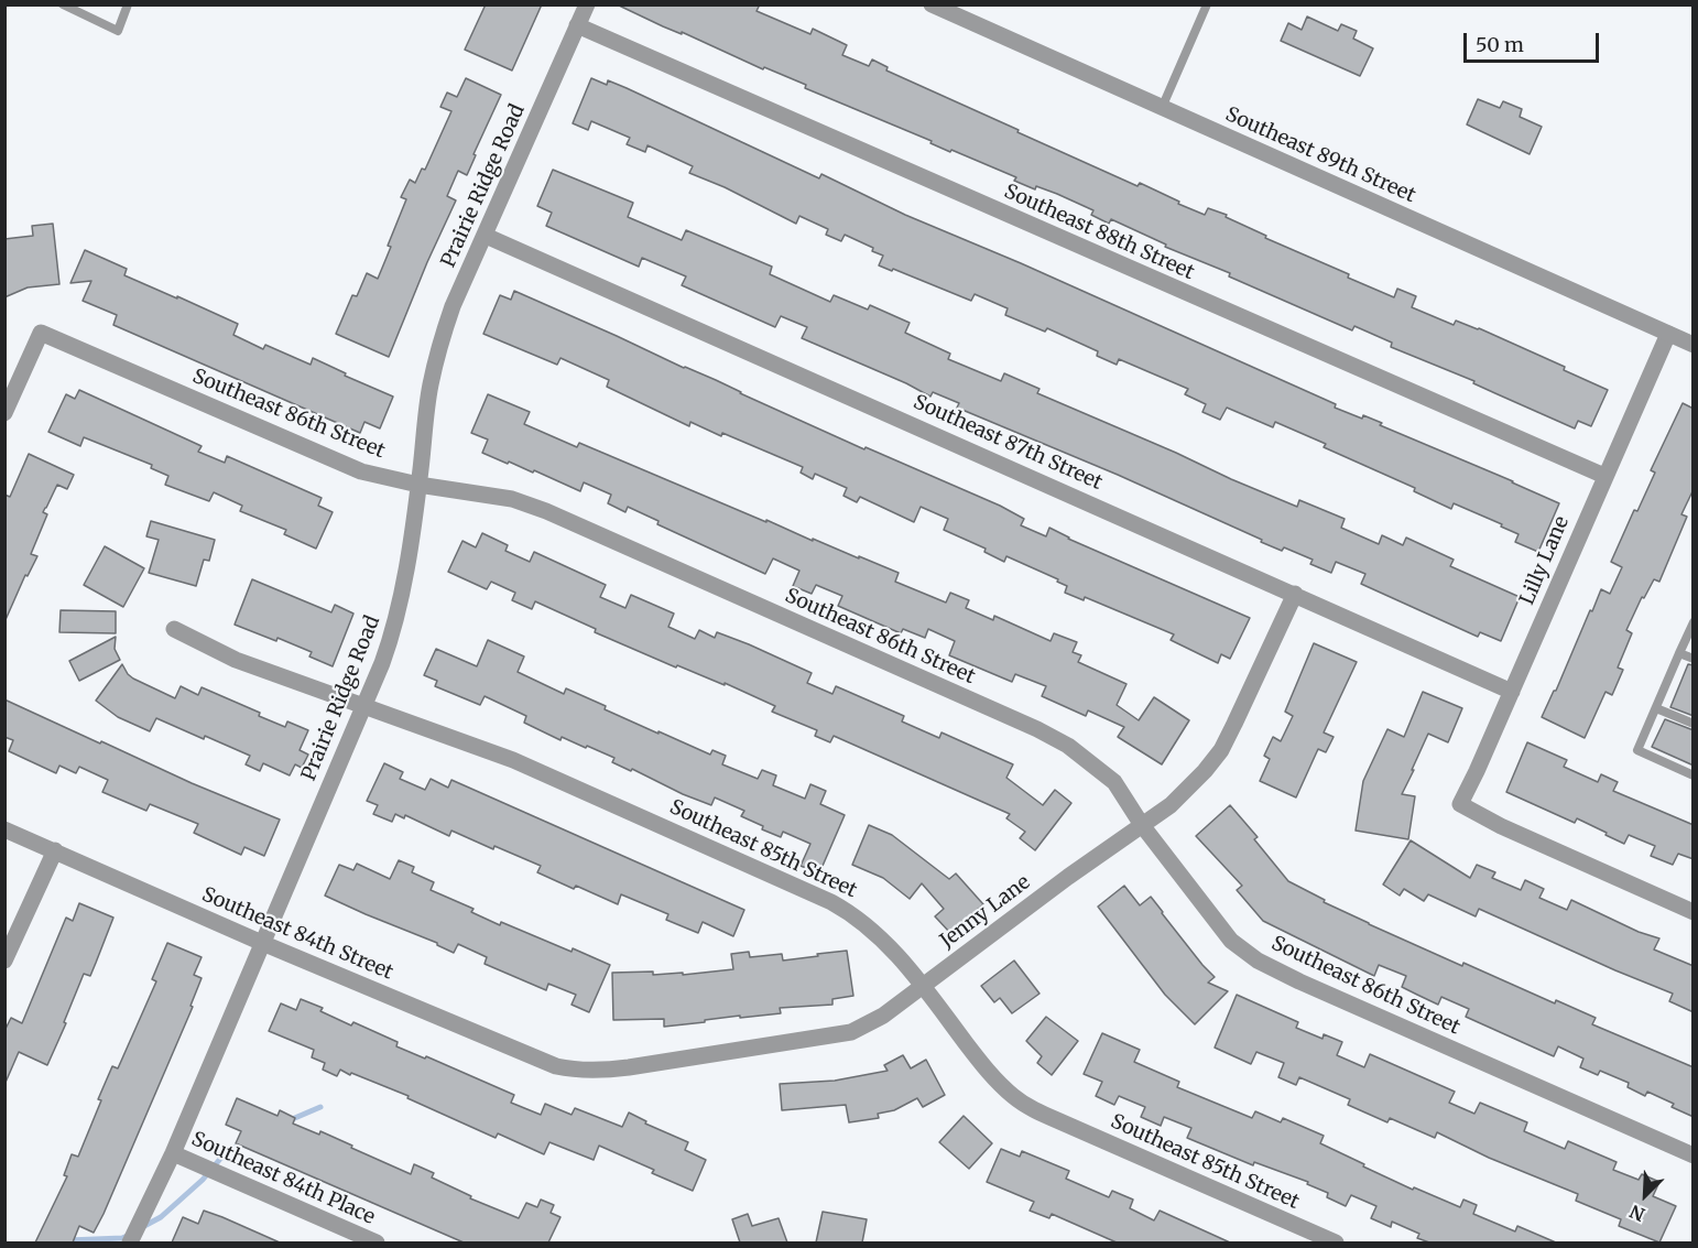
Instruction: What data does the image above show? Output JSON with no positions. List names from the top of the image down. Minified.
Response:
{"streets":{"street":["Southeast 89th Street","Prairie Ridge Road","Southeast 88th Street","Southeast 86th Street","Southeast 87th Street","Lilly Lane","Southeast 85th Street","Jenny Lane","Southeast 84th Street","Southeast 84th Place"]},"crossings":[["Southeast 89th Street","Lilly Lane"],["Prairie Ridge Road","Southeast 88th Street"],["Prairie Ridge Road","Southeast 86th Street"],["Prairie Ridge Road","Southeast 87th Street"],["Prairie Ridge Road","Southeast 85th Street"],["Prairie Ridge Road","Southeast 84th Street"],["Prairie Ridge Road","Southeast 84th Place"],["Southeast 88th Street","Lilly Lane"],["Southeast 86th Street","Jenny Lane"],["Southeast 87th Street","Lilly Lane"],["Southeast 87th Street","Jenny Lane"],["Southeast 85th Street","Jenny Lane"],["Jenny Lane","Southeast 84th Street"]],"scale_bar":"50 m","north":"bottom left"}
